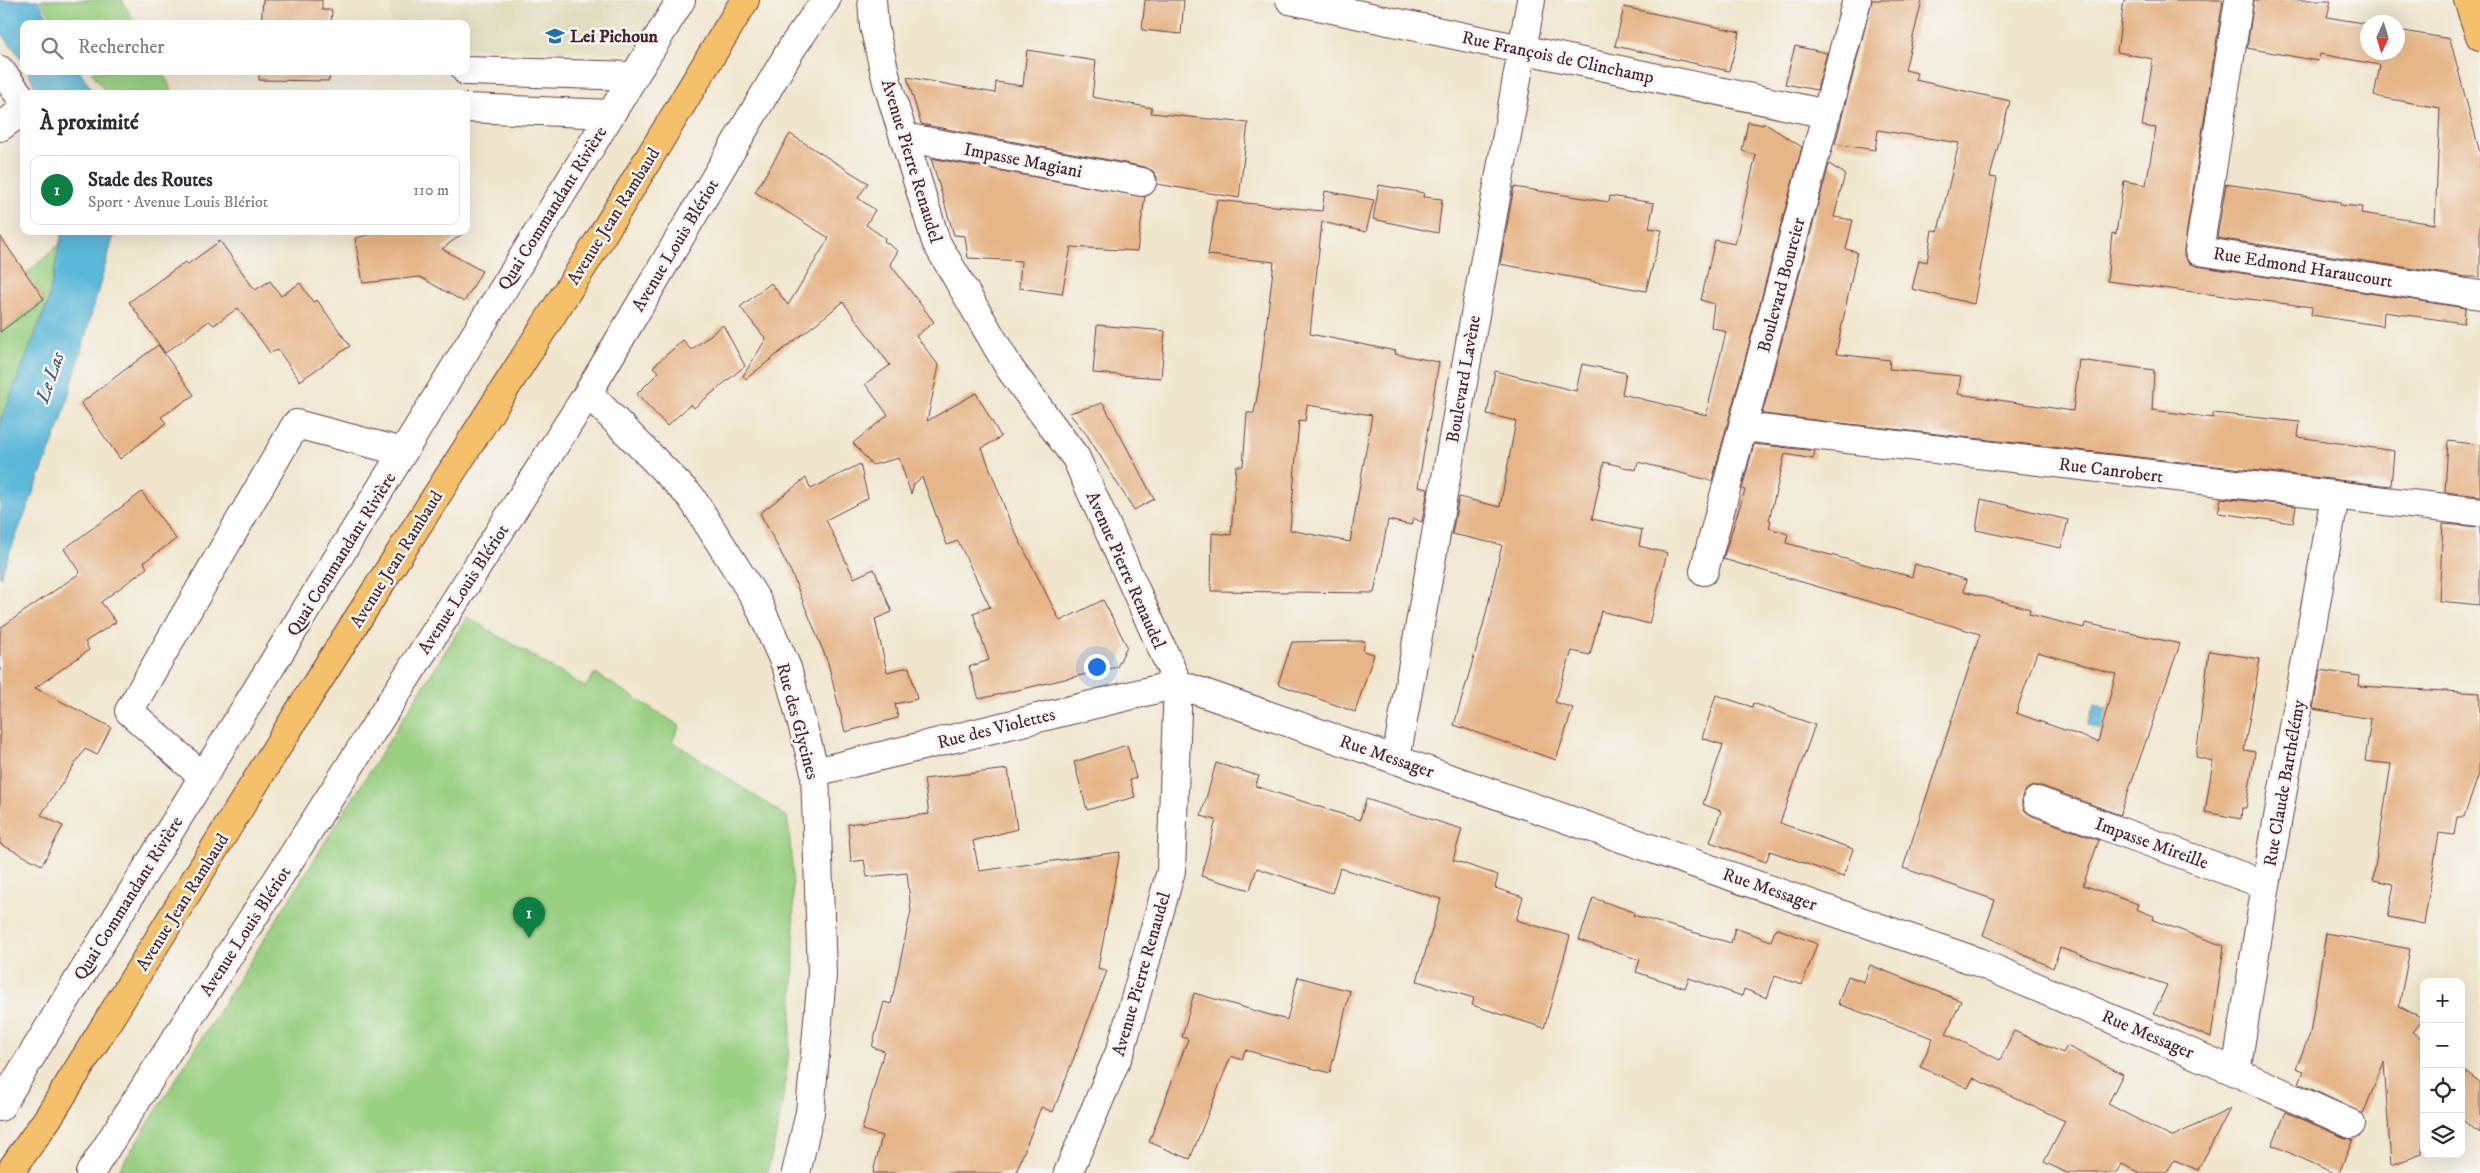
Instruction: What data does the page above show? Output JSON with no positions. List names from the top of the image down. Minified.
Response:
{"streets":{"main road":["Avenue Jean Rambaud"],"street":["Rue François de Clinchamp","Impasse Magiani","Avenue Pierre Renaudel","Quai Commandant Rivière","Avenue Louis Blériot","Rue Edmond Haraucourt","Boulevard Bourcier","Boulevard Lavène","Rue Canrobert","Rue des Glycines","Rue des Violettes","Rue Messager","Rue Claude Barthélémy","Impasse Mireille"]},"crossings":[["Rue François de Clinchamp","Boulevard Bourcier"],["Rue François de Clinchamp","Boulevard Lavène"],["Impasse Magiani","Avenue Pierre Renaudel"],["Avenue Pierre Renaudel","Rue des Violettes"],["Avenue Pierre Renaudel","Rue Messager"],["Avenue Louis Blériot","Rue des Glycines"],["Boulevard Bourcier","Rue Canrobert"],["Boulevard Lavène","Rue Messager"],["Rue Canrobert","Rue Claude Barthélémy"],["Rue des Glycines","Rue des Violettes"],["Rue des Violettes","Rue Messager"],["Rue Messager","Rue Claude Barthélémy"],["Rue Claude Barthélémy","Impasse Mireille"]],"water":["Le Las"],"places":{"school or university":["Lei Pichoun"]},"north":"bottom","page":{"search":"Rechercher","heading":"À proximité","list":[{"mark":"1","name":"Stade des Routes","note":"Sport · Avenue Louis Blériot","value":"110 m"}],"pins":"1","map_buttons":["+","−"]}}
